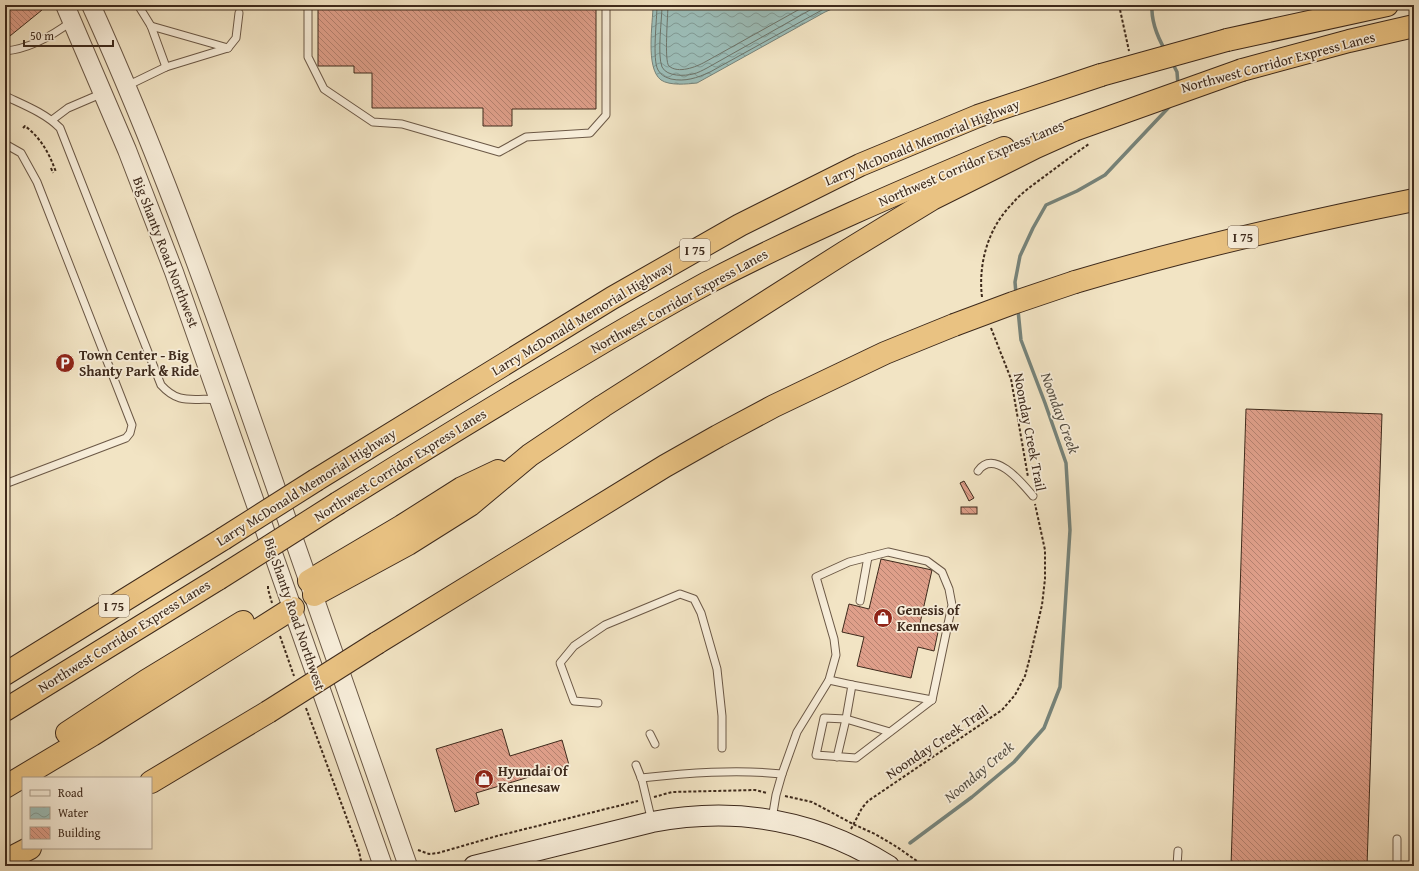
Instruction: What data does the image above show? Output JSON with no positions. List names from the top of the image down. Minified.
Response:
{"streets":{"highway":["Northwest Corridor Express Lanes","Larry McDonald Memorial Highway","I 75"],"street":["Big Shanty Road Northwest"],"path":["Noonday Creek Trail"]},"water":["Noonday Creek"],"places":{"parking":["Town Center - Big Shanty Park & Ride"],"shop":["Genesis of Kennesaw","Hyundai Of Kennesaw"]},"legend":["Road","Water","Building"],"scale_bar":"50 m"}
